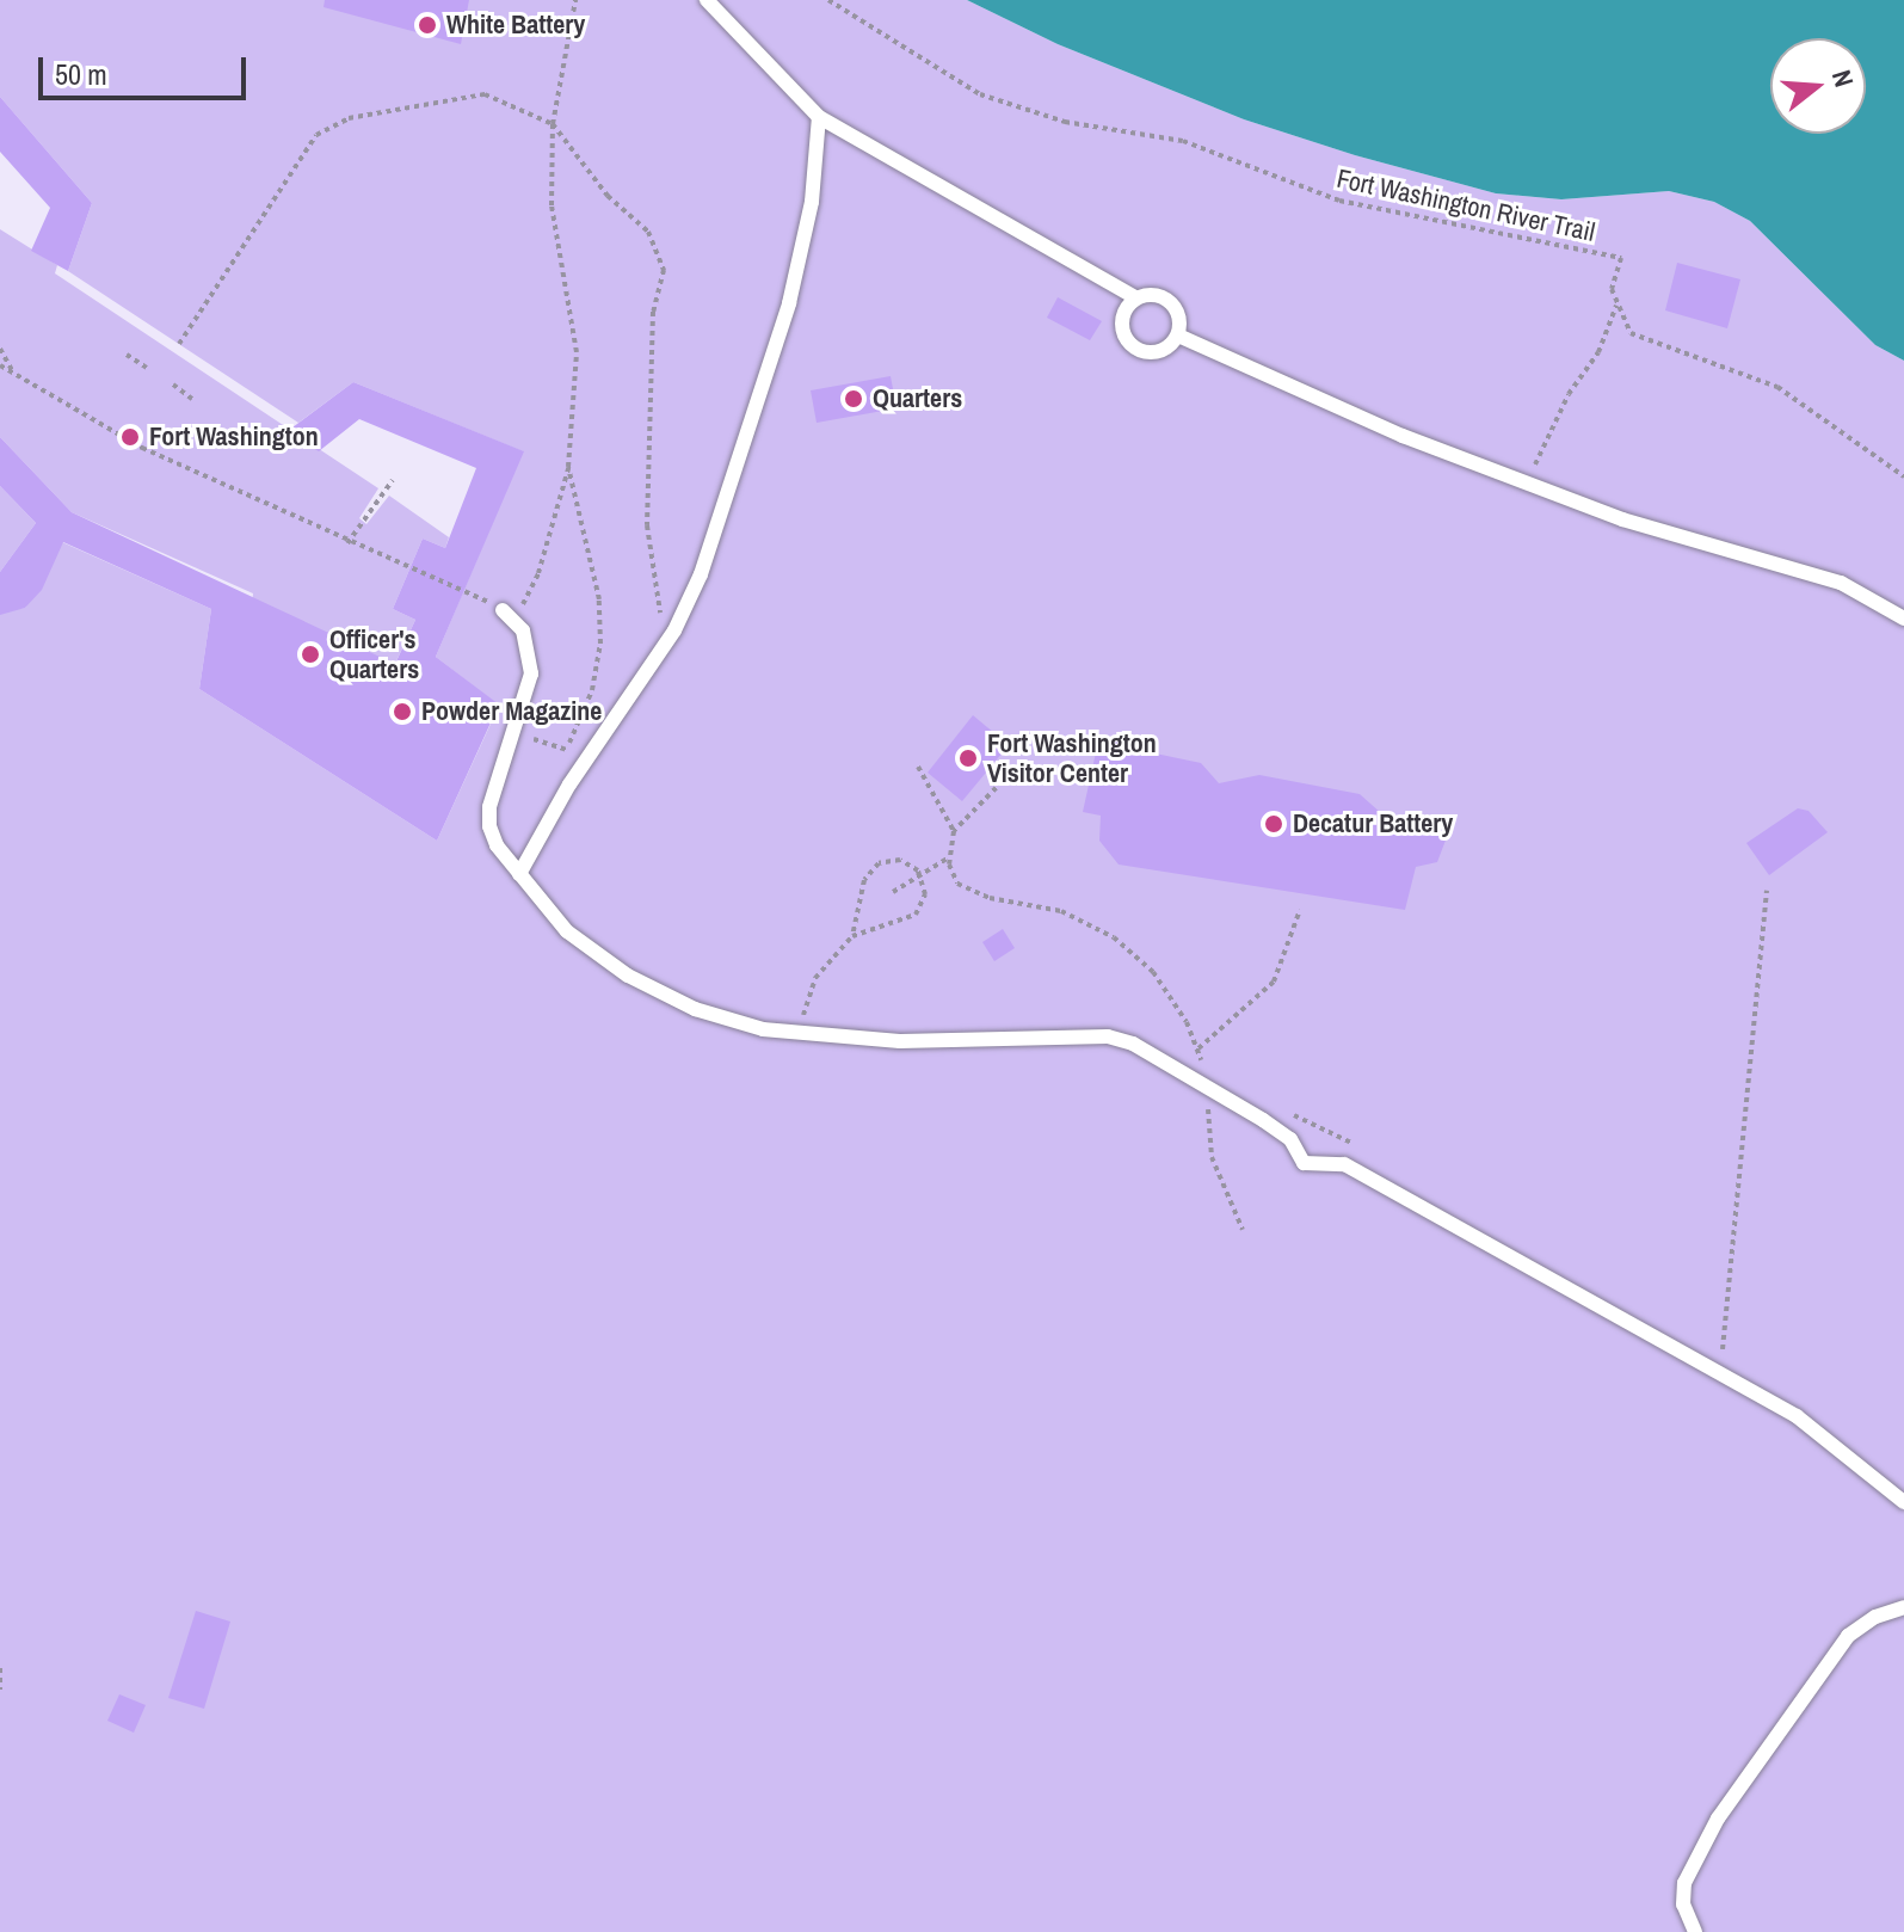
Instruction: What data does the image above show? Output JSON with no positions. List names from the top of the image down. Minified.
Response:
{"streets":{"path":["Fort Washington River Trail"]},"places":["White Battery","Quarters","Fort Washington","Officer's Quarters","Powder Magazine","Fort Washington Visitor Center","Decatur Battery"],"scale_bar":"50 m","north":"right"}
